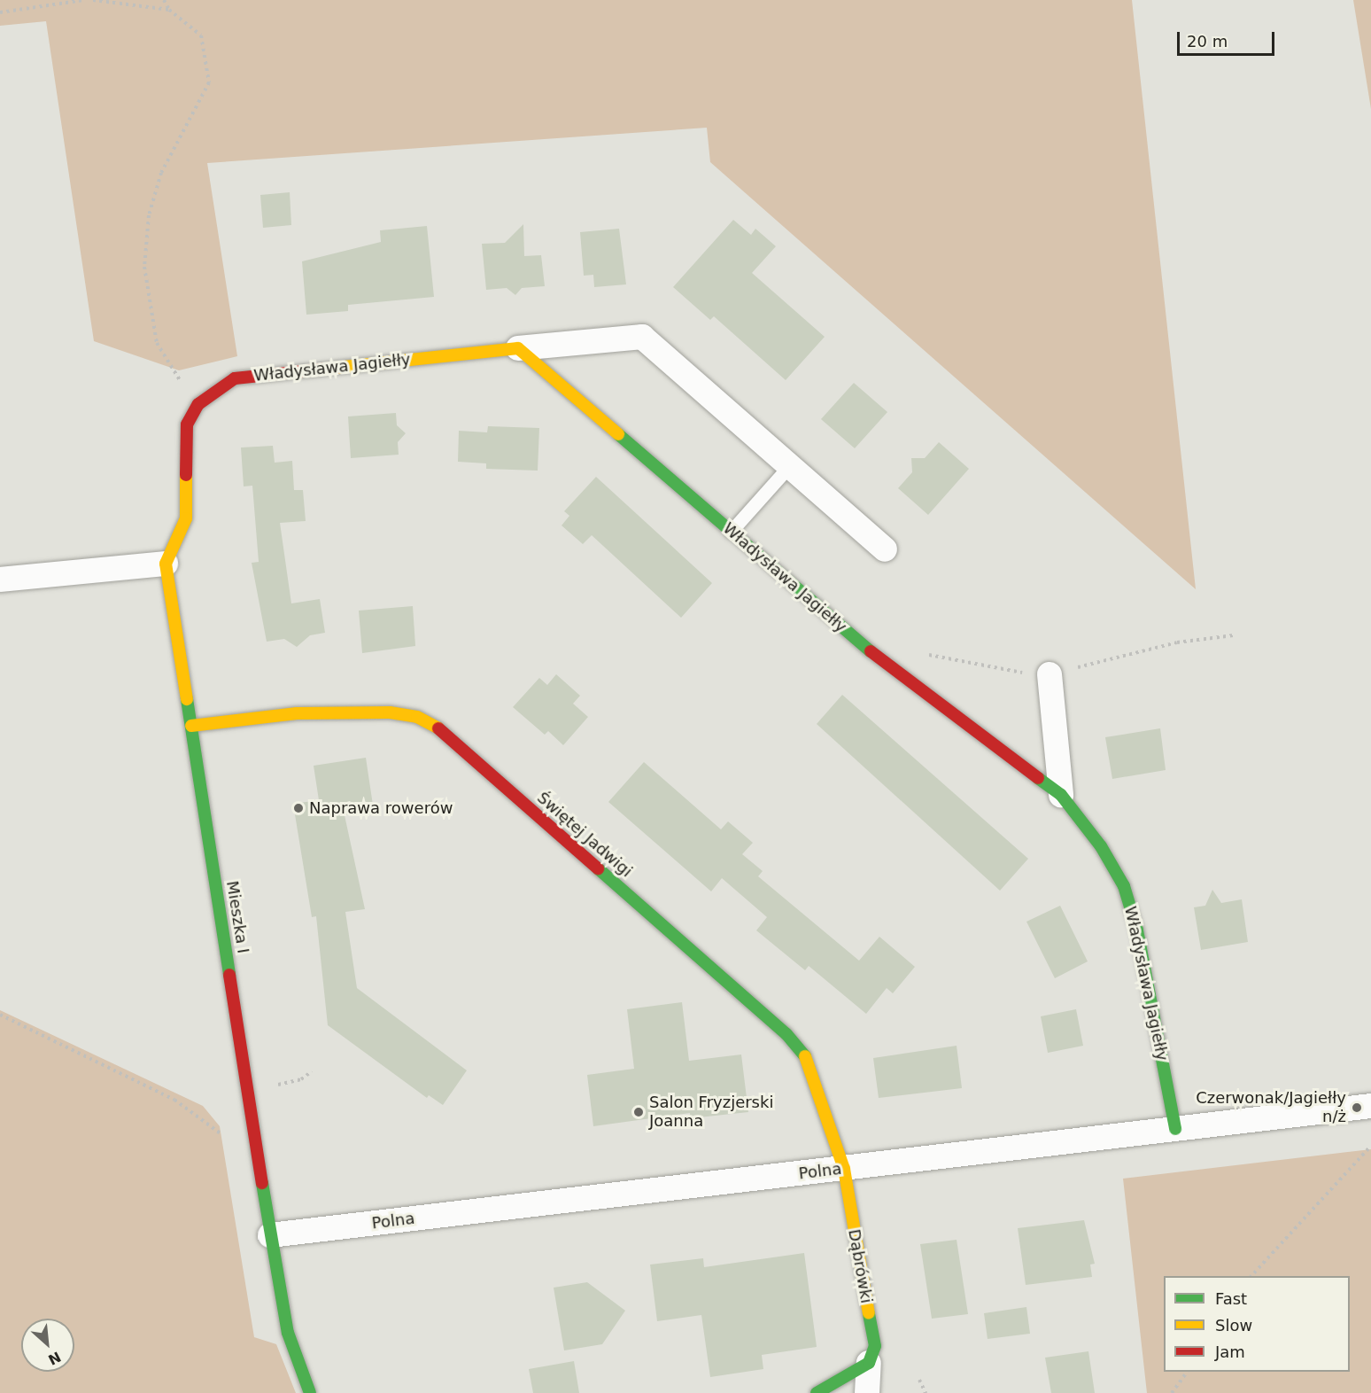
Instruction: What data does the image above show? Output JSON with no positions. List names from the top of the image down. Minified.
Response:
{"streets":{"street":["Władysława Jagiełły","Świętej Jadwigi","Mieszka I","Polna","Dąbrówki"]},"crossings":[["Władysława Jagiełły","Mieszka I"],["Władysława Jagiełły","Polna"],["Świętej Jadwigi","Mieszka I"],["Świętej Jadwigi","Polna"],["Świętej Jadwigi","Dąbrówki"],["Mieszka I","Polna"],["Polna","Dąbrówki"]],"places":["Naprawa rowerów","Czerwonak/Jagiełły n/ż","Salon Fryzjerski Joanna"],"legend":["Fast","Slow","Jam"],"scale_bar":"20 m","north":"bottom right"}
